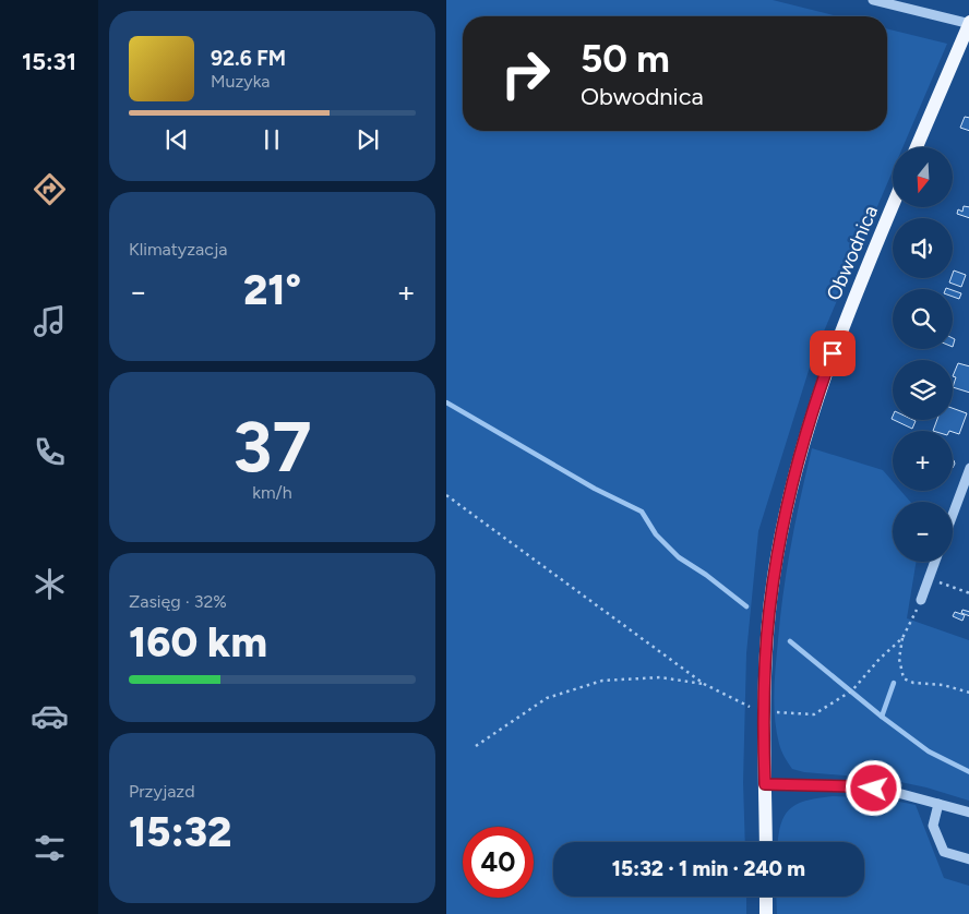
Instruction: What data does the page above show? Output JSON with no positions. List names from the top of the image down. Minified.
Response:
{"streets":{"main road":["Obwodnica"]},"north":"bottom","page":{"tabs":"15:31","turn":["50 m","Obwodnica"],"song":["92.6 FM","Muzyka"],"map_buttons":["+","−"],"tile":["Klimatyzacja",["37","km/h"],["Zasięg · 32%","160 km"],["Przyjazd","15:32"]],"heat":["−","21°","+"],"limit":"40","trip":"15:32 · 1 min · 240 m"}}
